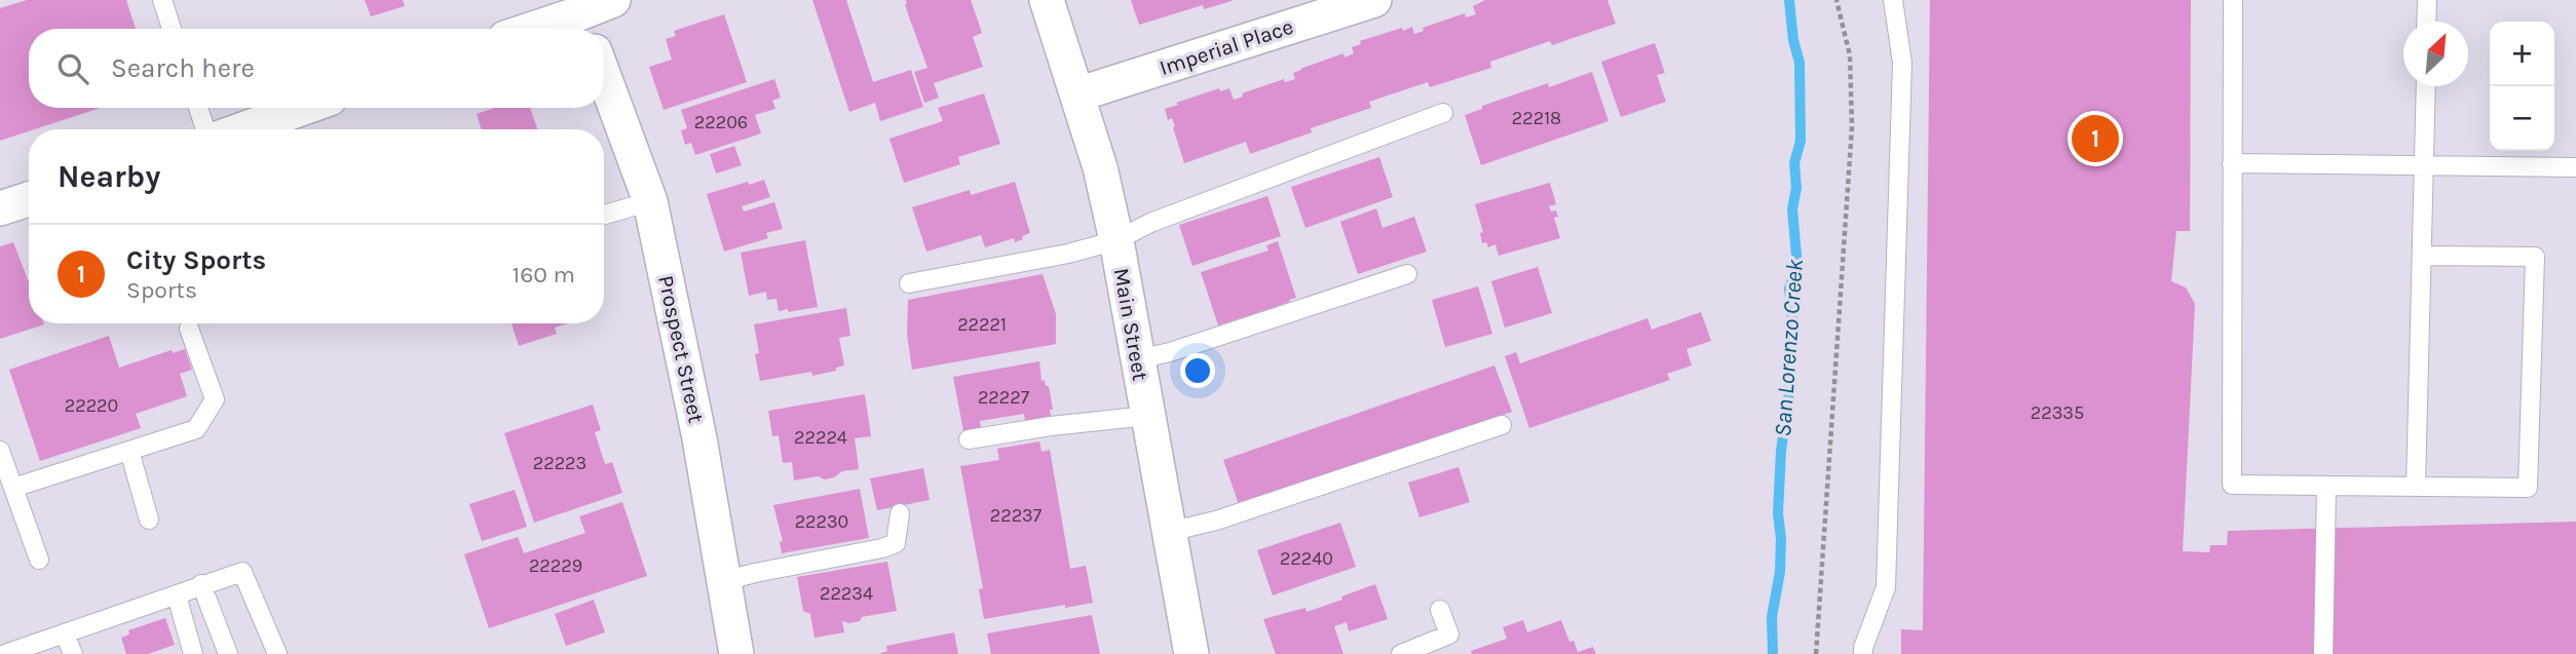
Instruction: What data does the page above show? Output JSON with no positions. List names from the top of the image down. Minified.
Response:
{"streets":{"street":["Imperial Place","Main Street","Prospect Street"]},"crossings":[["Imperial Place","Main Street"]],"water":["San Lorenzo Creek"],"house_numbers":["22218","22206","22221","22227","22220","22335","22224","22223","22237","22230","22240","22229","22234"],"north":"top right","page":{"map_buttons":["+","−"],"search":"Search here","pins":"1","heading":"Nearby","list":[{"mark":"1","name":"City Sports","note":"Sports","value":"160 m"}]}}
